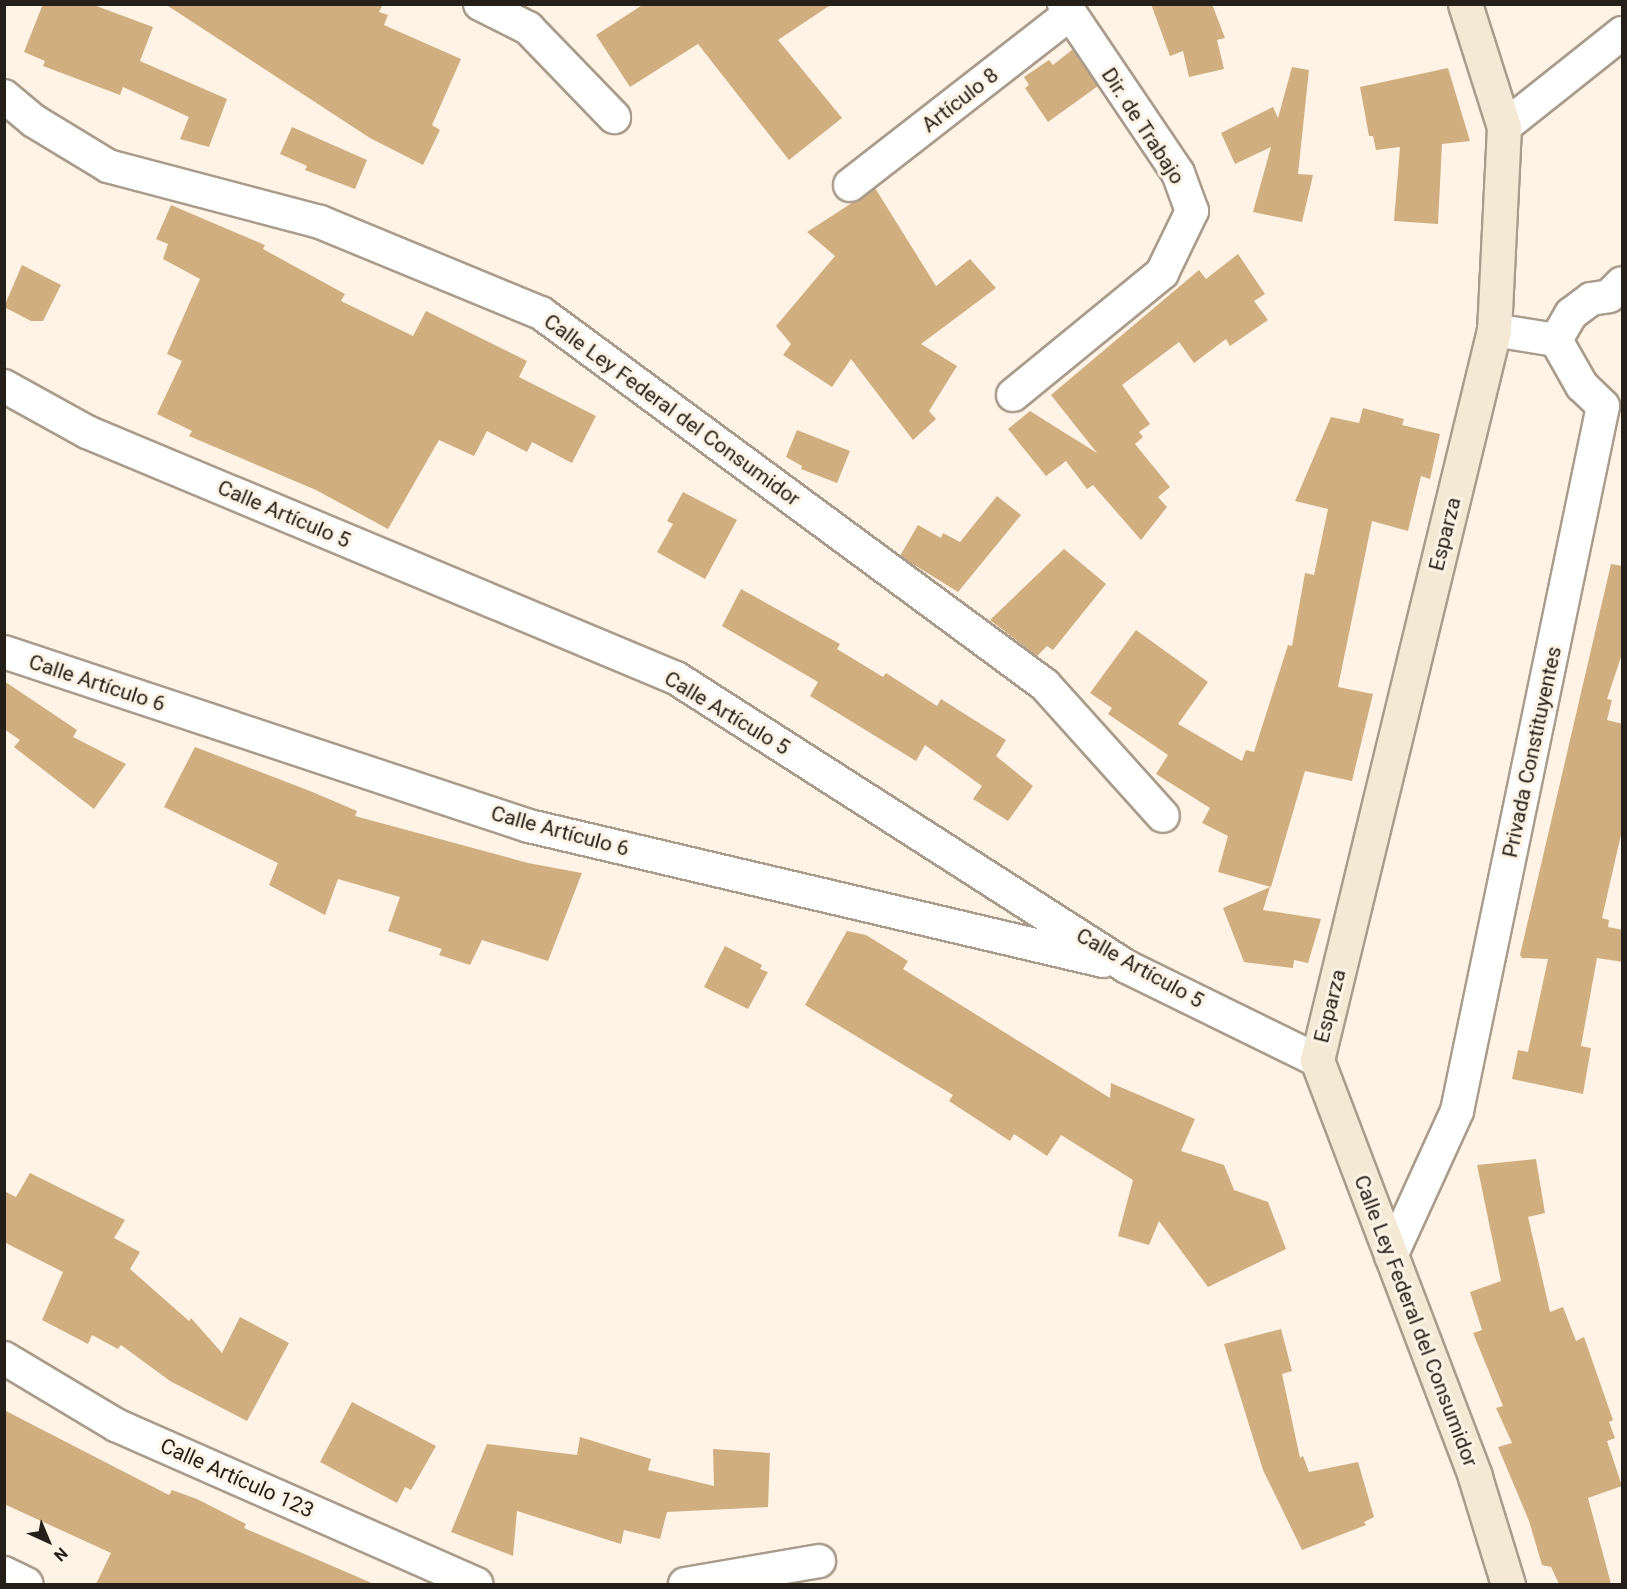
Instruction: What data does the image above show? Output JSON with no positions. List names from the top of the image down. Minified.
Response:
{"streets":{"street":["Artículo 8","Dir. de Trabajo","Calle Ley Federal del Consumidor","Calle Artículo 5","Esparza","Calle Artículo 6","Privada Constituyentes","Calle Artículo 123"]},"crossings":[["Artículo 8","Dir. de Trabajo"],["Calle Ley Federal del Consumidor","Calle Artículo 5"],["Calle Ley Federal del Consumidor","Esparza"],["Calle Ley Federal del Consumidor","Privada Constituyentes"],["Calle Artículo 5","Esparza"],["Calle Artículo 5","Calle Artículo 6"]],"north":"bottom right"}
